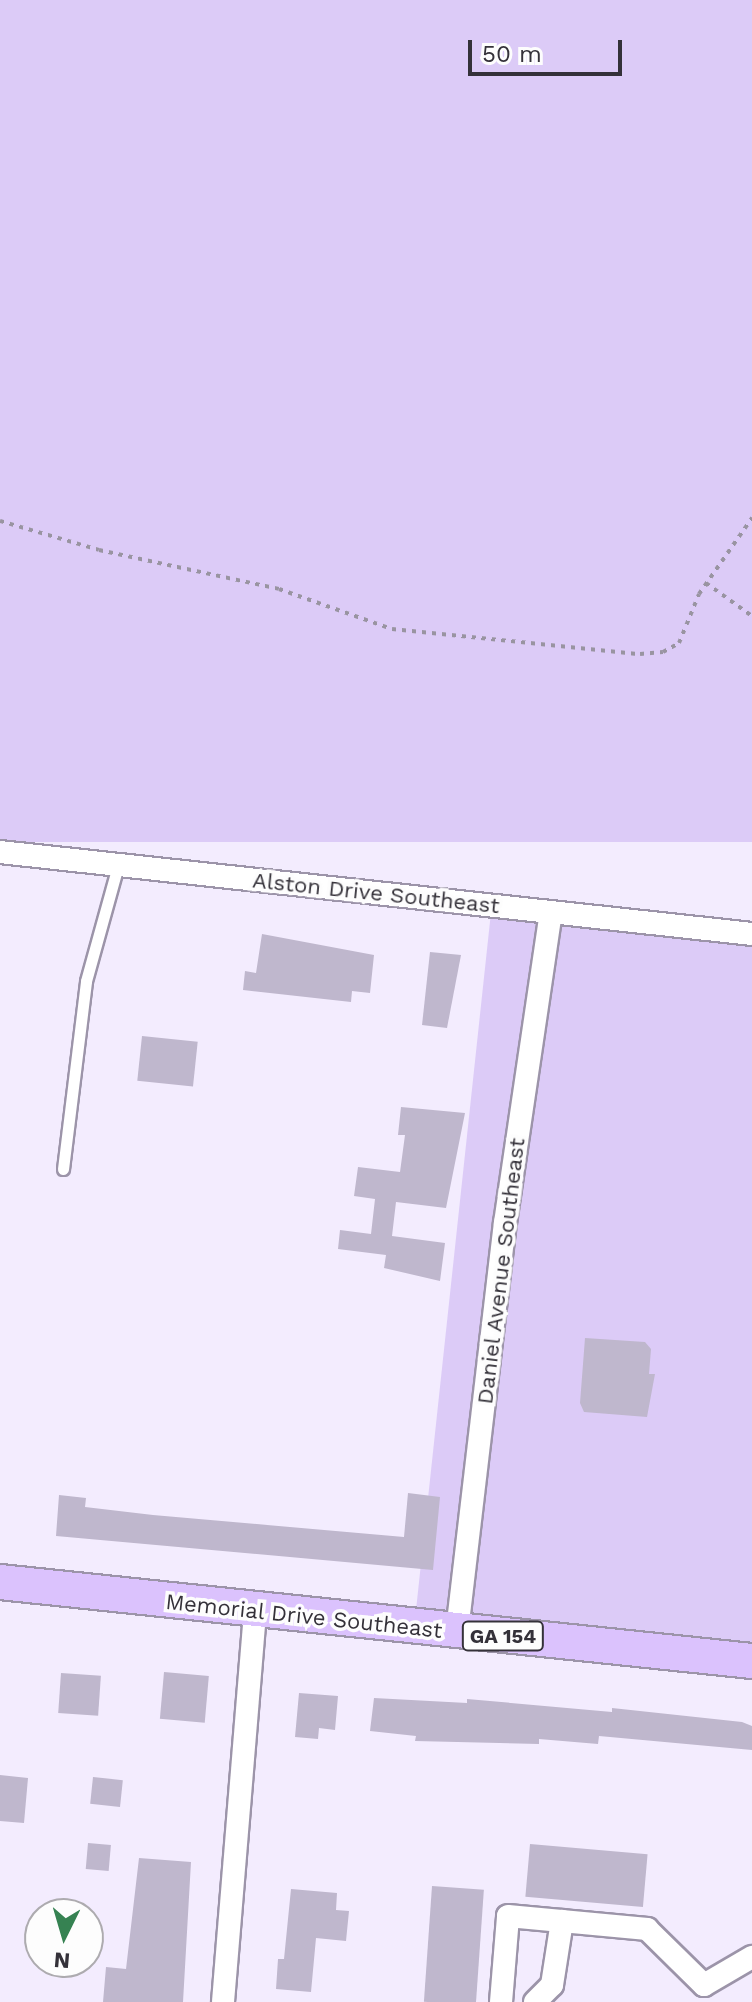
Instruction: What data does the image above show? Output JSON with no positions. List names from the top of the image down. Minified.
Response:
{"streets":{"main road":["Memorial Drive Southeast","GA 154"],"street":["Alston Drive Southeast","Daniel Avenue Southeast"]},"crossings":[["Alston Drive Southeast","Daniel Avenue Southeast"],["Daniel Avenue Southeast","Memorial Drive Southeast"]],"scale_bar":"50 m","north":"bottom"}
